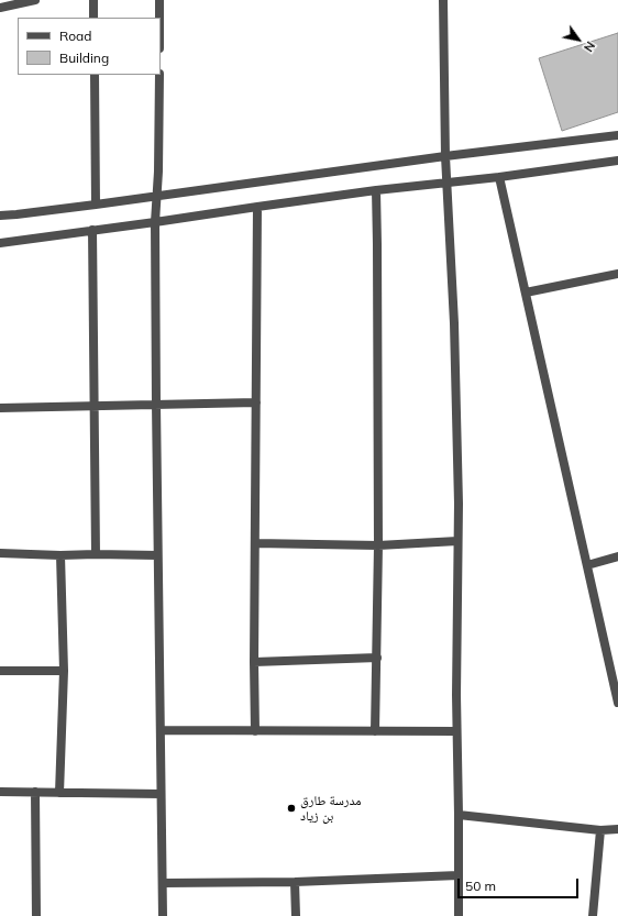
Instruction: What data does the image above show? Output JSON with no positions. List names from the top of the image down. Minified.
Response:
{"places":["مدرسة طارق بن زياد"],"legend":["Road","Building"],"scale_bar":"50 m","north":"bottom right"}
